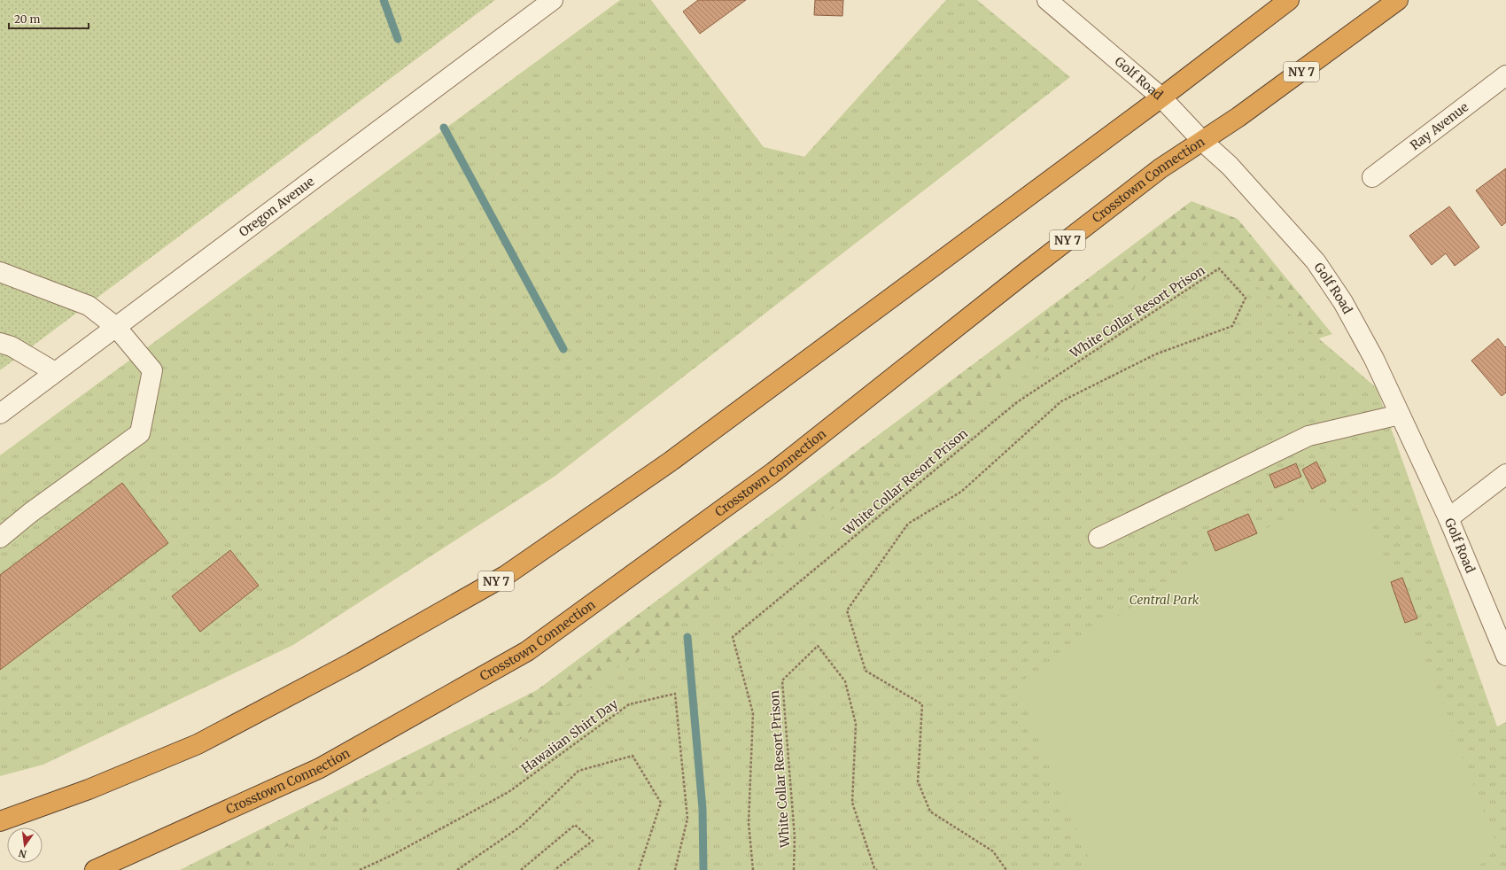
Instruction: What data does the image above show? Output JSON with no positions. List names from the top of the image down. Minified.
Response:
{"streets":{"highway":["NY 7","Crosstown Connection"],"street":["Golf Road","Ray Avenue","Oregon Avenue"],"path":["White Collar Resort Prison","Hawaiian Shirt Day"]},"crossings":[["NY 7","Golf Road"],["Golf Road","Crosstown Connection"]],"parks":["Central Park"],"scale_bar":"20 m","north":"bottom"}
